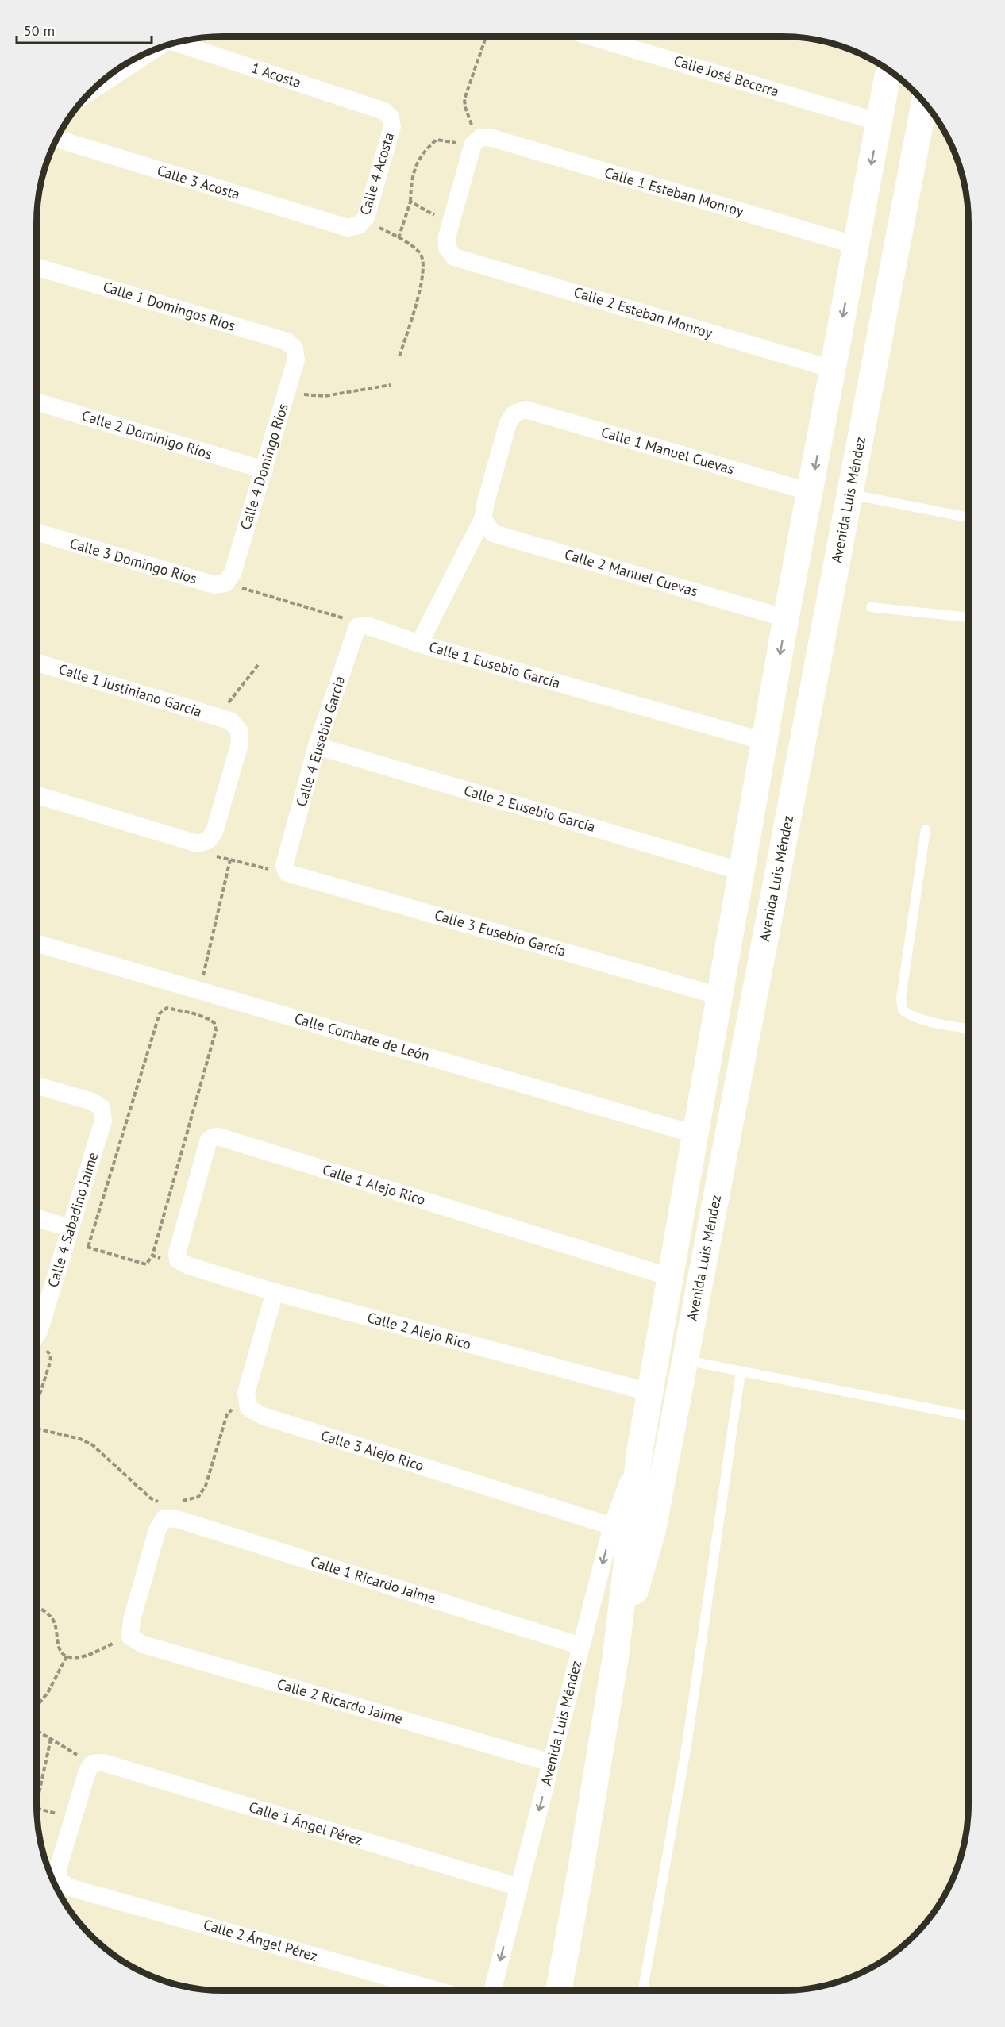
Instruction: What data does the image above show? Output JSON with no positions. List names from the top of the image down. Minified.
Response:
{"streets":{"main road":["Avenida Luis Méndez"],"street":["1 Acosta","Calle José Becerra","Calle 4 Acosta","Calle 3 Acosta","Calle 1 Esteban Monroy","Calle 1 Domingos Ríos","Calle 2 Esteban Monroy","Calle 2 Dominigo Ríos","Calle 1 Manuel Cuevas","Calle 4 Domingo Ríos","Calle 3 Domingo Ríos","Calle 2 Manuel Cuevas","Calle 1 Eusebio García","Calle 1 Justiniano García","Calle 4 Eusebio García","Calle 2 Eusebio García","Calle 3 Eusebio García","Calle Combate de León","Calle 1 Alejo Rico","Calle 4 Sabadino Jaime","Calle 2 Alejo Rico","Calle 3 Alejo Rico","Calle 1 Ricardo Jaime","Calle 2 Ricardo Jaime","Calle 1 Ángel Pérez","Calle 2 Ángel Pérez"]},"crossings":[["1 Acosta","Calle 4 Acosta"],["Calle José Becerra","Avenida Luis Méndez"],["Calle 4 Acosta","Calle 3 Acosta"],["Calle 1 Esteban Monroy","Avenida Luis Méndez"],["Calle 1 Domingos Ríos","Calle 4 Domingo Ríos"],["Calle 2 Esteban Monroy","Avenida Luis Méndez"],["Calle 2 Dominigo Ríos","Calle 4 Domingo Ríos"],["Calle 1 Manuel Cuevas","Avenida Luis Méndez"],["Calle 1 Manuel Cuevas","Calle 2 Manuel Cuevas"],["Calle 4 Domingo Ríos","Calle 3 Domingo Ríos"],["Avenida Luis Méndez","Calle 2 Manuel Cuevas"],["Avenida Luis Méndez","Calle 1 Eusebio García"],["Avenida Luis Méndez","Calle 2 Eusebio García"],["Avenida Luis Méndez","Calle 3 Eusebio García"],["Avenida Luis Méndez","Calle Combate de León"],["Avenida Luis Méndez","Calle 1 Alejo Rico"],["Avenida Luis Méndez","Calle 2 Alejo Rico"],["Avenida Luis Méndez","Calle 3 Alejo Rico"],["Avenida Luis Méndez","Calle 1 Ricardo Jaime"],["Avenida Luis Méndez","Calle 2 Ricardo Jaime"],["Avenida Luis Méndez","Calle 1 Ángel Pérez"],["Calle 1 Eusebio García","Calle 4 Eusebio García"],["Calle 4 Eusebio García","Calle 2 Eusebio García"],["Calle 4 Eusebio García","Calle 3 Eusebio García"],["Calle 1 Alejo Rico","Calle 2 Alejo Rico"]],"scale_bar":"50 m"}
